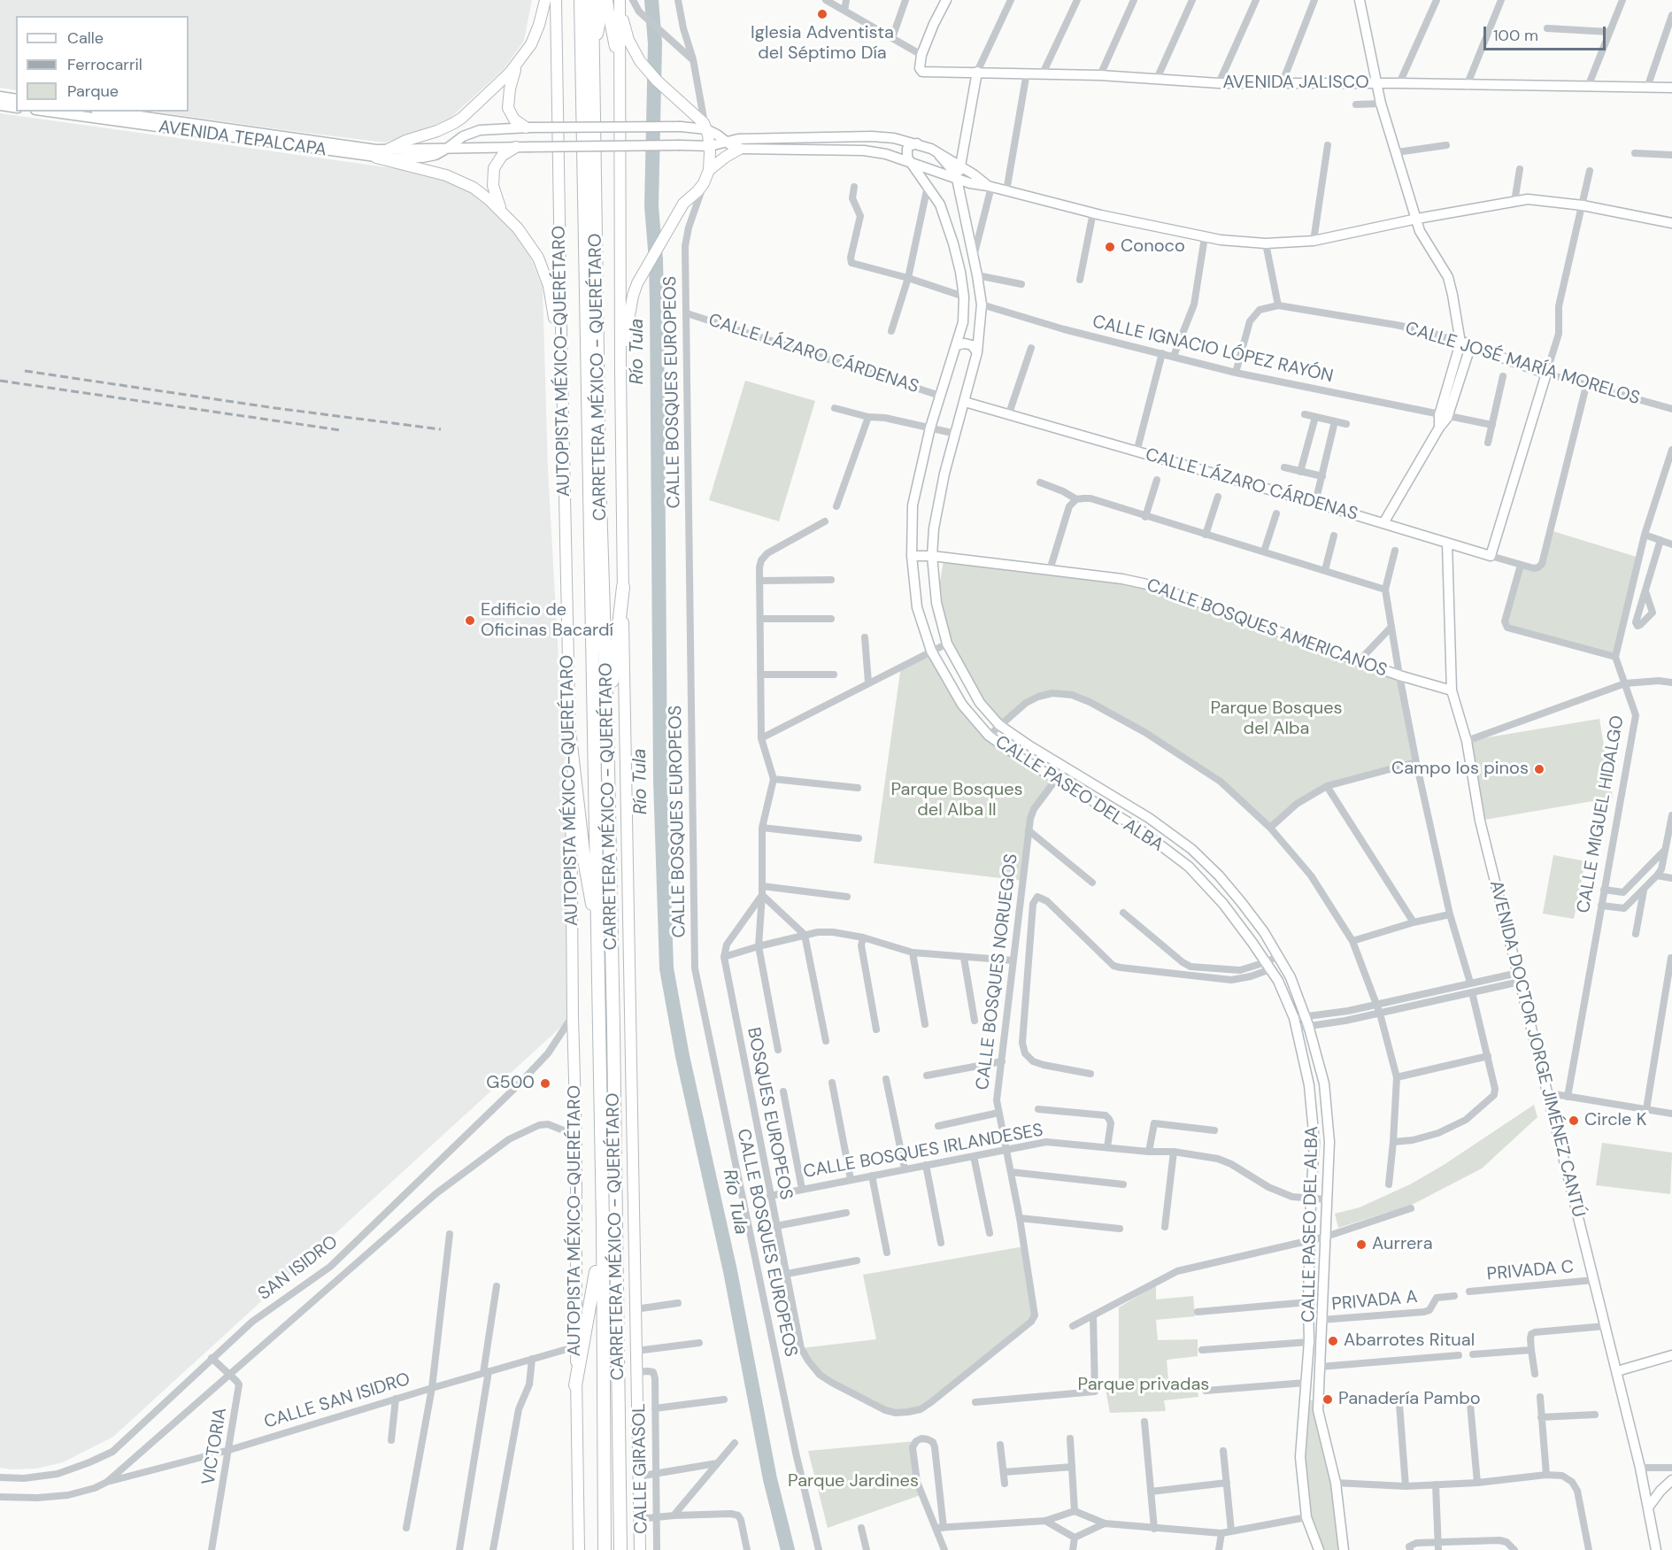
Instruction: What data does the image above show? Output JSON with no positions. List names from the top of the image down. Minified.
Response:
{"streets":{"highway":["CARRETERA MÉXICO - QUERÉTARO"],"main road":["AVENIDA JALISCO","AVENIDA TEPALCAPA","CALLE LÁZARO CÁRDENAS","AUTOPISTA MÉXICO-QUERÉTARO","CALLE JOSÉ MARÍA MORELOS","CALLE BOSQUES AMERICANOS","CALLE PASEO DEL ALBA","AVENIDA DOCTOR JORGE JIMÉNEZ CANTÚ"],"street":["CALLE IGNACIO LÓPEZ RAYÓN","CALLE BOSQUES EUROPEOS","CALLE MIGUEL HIDALGO","CALLE BOSQUES NORUEGOS","BOSQUES EUROPEOS","CALLE BOSQUES IRLANDESES","SAN ISIDRO","PRIVADA C","PRIVADA A","CALLE SAN ISIDRO","VICTORIA","CALLE GIRASOL"]},"crossings":[["CALLE IGNACIO LÓPEZ RAYÓN","CALLE PASEO DEL ALBA"],["CALLE LÁZARO CÁRDENAS","CALLE JOSÉ MARÍA MORELOS"],["CALLE LÁZARO CÁRDENAS","CALLE BOSQUES EUROPEOS"],["CALLE LÁZARO CÁRDENAS","CALLE PASEO DEL ALBA"],["CALLE LÁZARO CÁRDENAS","AVENIDA DOCTOR JORGE JIMÉNEZ CANTÚ"],["AUTOPISTA MÉXICO-QUERÉTARO","SAN ISIDRO"],["AUTOPISTA MÉXICO-QUERÉTARO","CALLE SAN ISIDRO"],["CALLE BOSQUES AMERICANOS","CALLE PASEO DEL ALBA"],["CALLE BOSQUES AMERICANOS","AVENIDA DOCTOR JORGE JIMÉNEZ CANTÚ"],["CALLE PASEO DEL ALBA","CALLE BOSQUES NORUEGOS"],["CALLE PASEO DEL ALBA","CALLE BOSQUES IRLANDESES"],["CALLE PASEO DEL ALBA","PRIVADA A"],["CALLE BOSQUES NORUEGOS","BOSQUES EUROPEOS"],["CALLE BOSQUES NORUEGOS","CALLE BOSQUES IRLANDESES"],["AVENIDA DOCTOR JORGE JIMÉNEZ CANTÚ","PRIVADA C"],["BOSQUES EUROPEOS","CALLE BOSQUES IRLANDESES"],["SAN ISIDRO","CALLE SAN ISIDRO"],["SAN ISIDRO","VICTORIA"],["CALLE SAN ISIDRO","VICTORIA"]],"water":["Río Tula"],"parks":["Parque Bosques del Alba","Parque Bosques del Alba II","Parque privadas","Parque Jardines"],"places":["Iglesia Adventista del Séptimo Día","Conoco","Edificio de Oficinas Bacardí","Campo los pinos","G500","Circle K","Aurrera","Abarrotes Ritual","Panadería Pambo"],"legend":["Calle","Ferrocarril","Parque"],"scale_bar":"100 m"}
